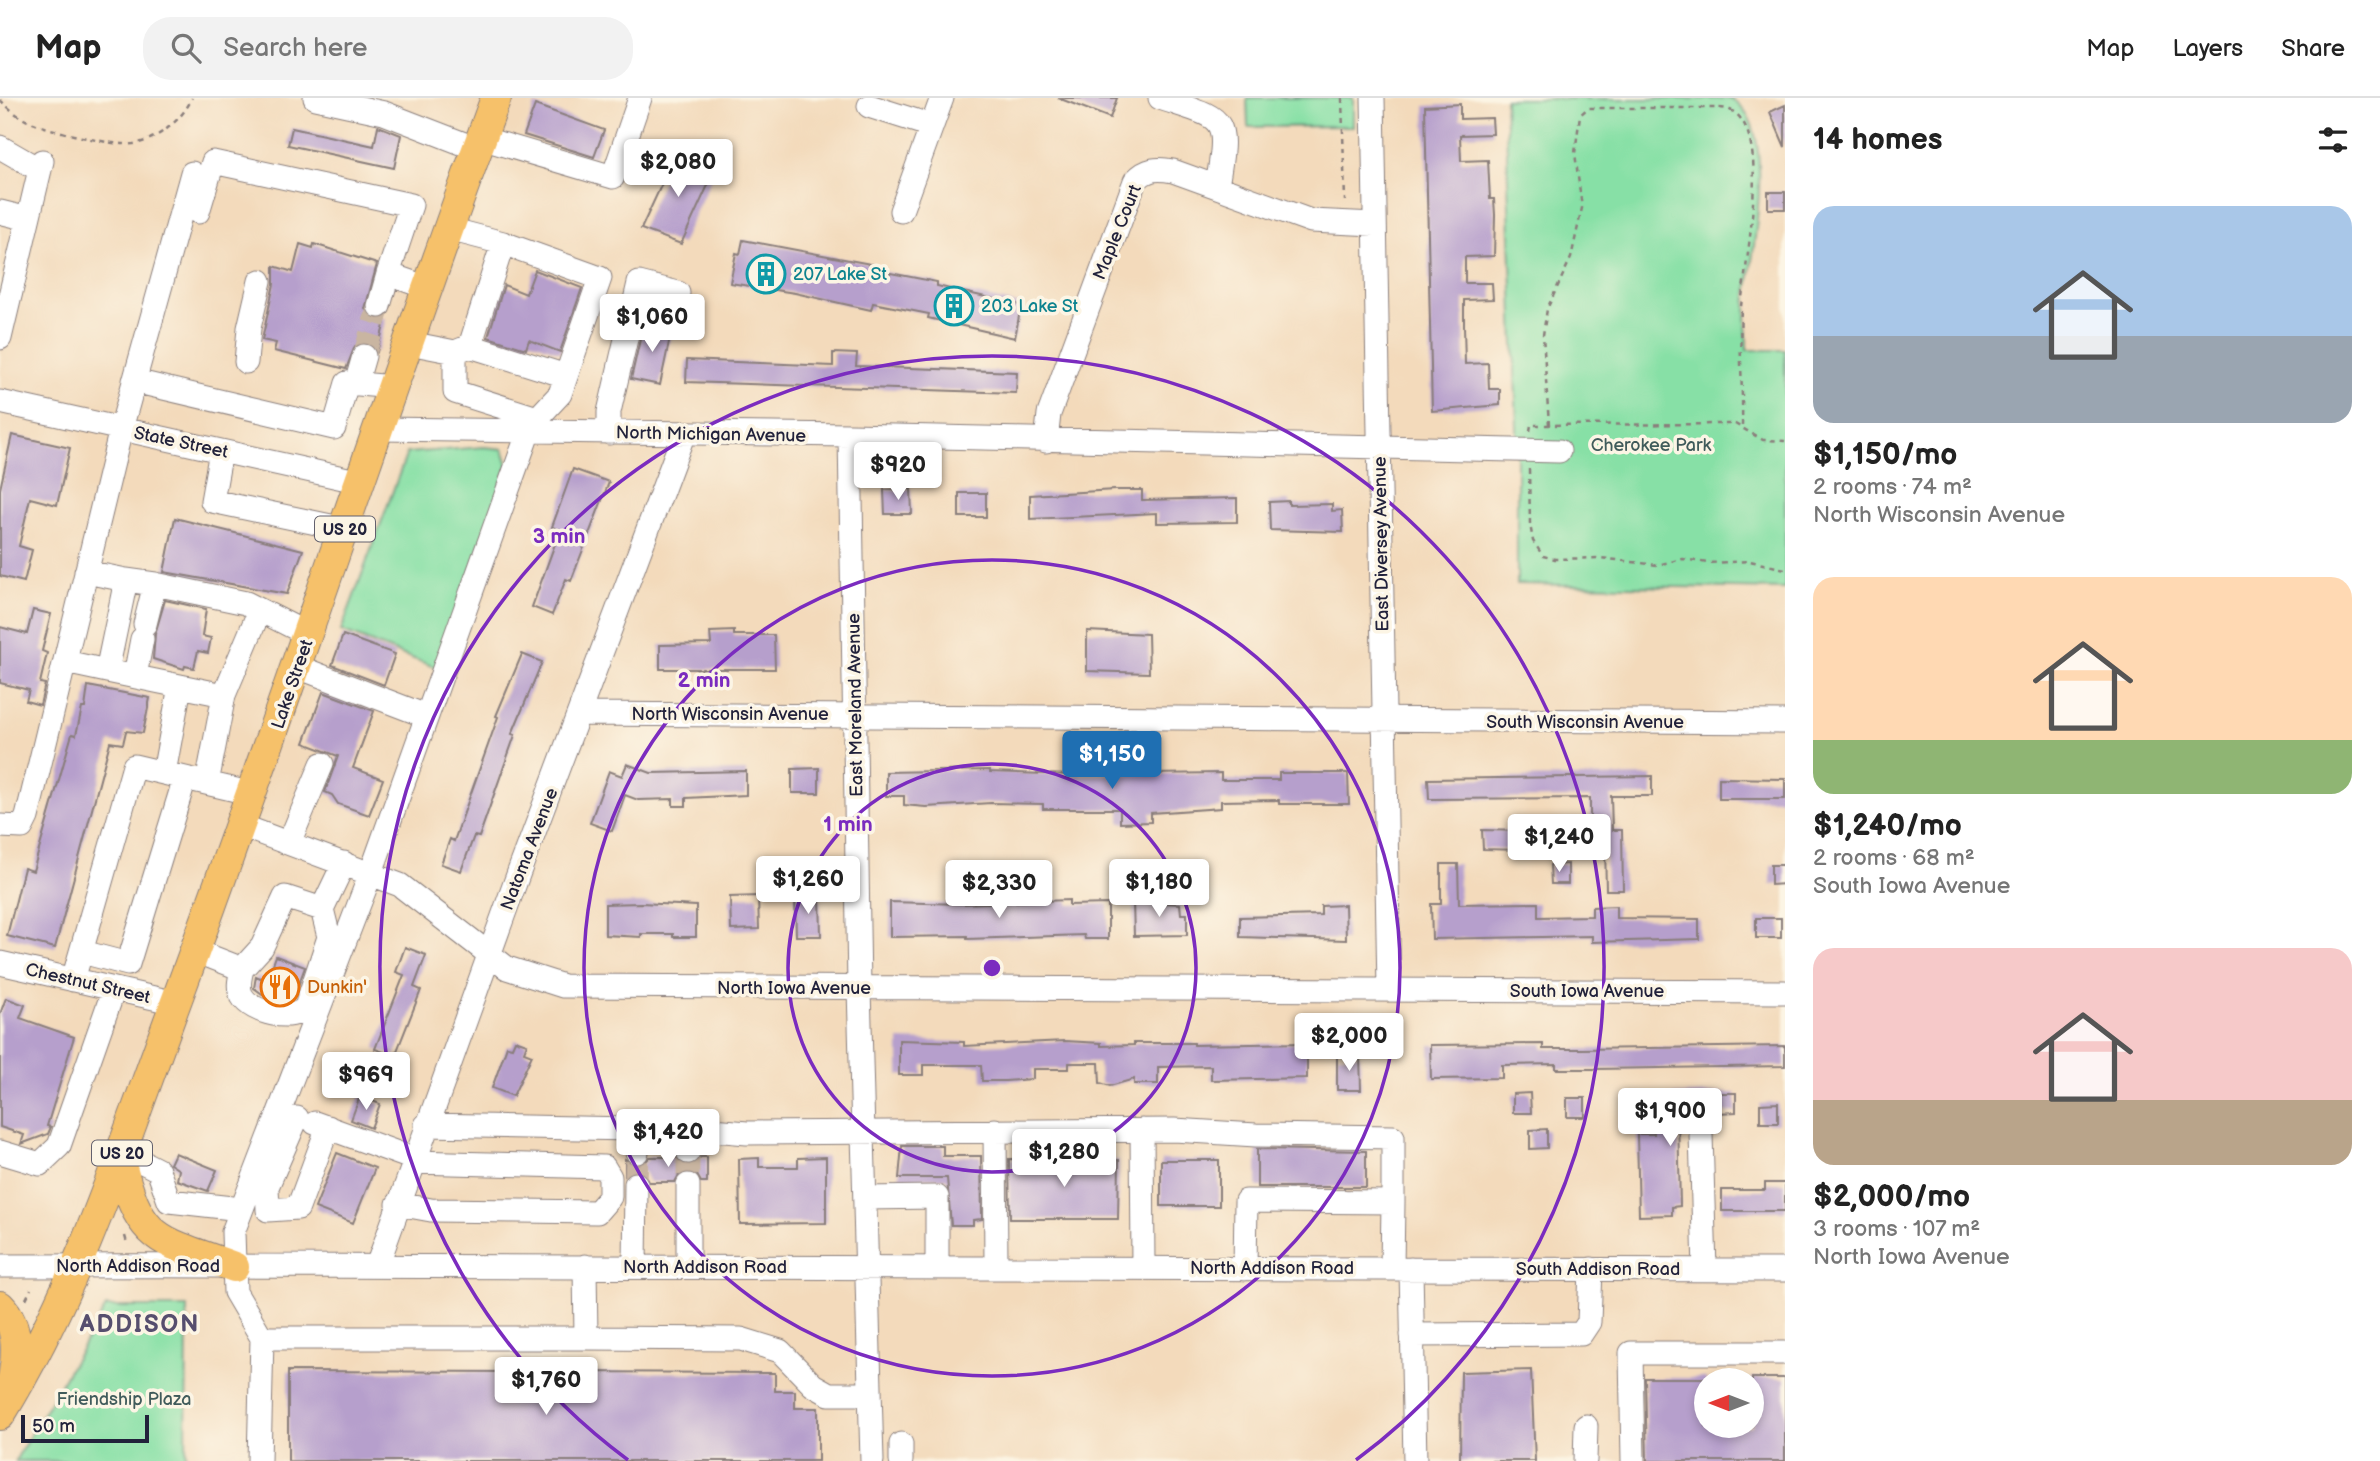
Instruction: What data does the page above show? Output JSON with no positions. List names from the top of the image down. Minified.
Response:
{"streets":{"main road":["US 20","Lake Street"],"street":["Maple Court","North Michigan Avenue","State Street","East Diversey Avenue","East Moreland Avenue","North Wisconsin Avenue","South Wisconsin Avenue","Natoma Avenue","Chestnut Street","North Iowa Avenue","South Iowa Avenue","North Addison Road","South Addison Road"]},"crossings":[["Maple Court","North Michigan Avenue"],["Maple Court","East Diversey Avenue"],["North Michigan Avenue","East Diversey Avenue"],["North Michigan Avenue","Lake Street"],["North Michigan Avenue","East Moreland Avenue"],["North Michigan Avenue","Natoma Avenue"],["State Street","Lake Street"],["US 20","Lake Street"],["US 20","North Addison Road"],["East Diversey Avenue","North Wisconsin Avenue"],["East Diversey Avenue","South Wisconsin Avenue"],["East Diversey Avenue","North Iowa Avenue"],["East Diversey Avenue","South Iowa Avenue"],["Lake Street","Chestnut Street"],["Lake Street","North Iowa Avenue"],["Lake Street","North Addison Road"],["East Moreland Avenue","North Wisconsin Avenue"],["East Moreland Avenue","North Iowa Avenue"],["East Moreland Avenue","North Addison Road"],["North Wisconsin Avenue","South Wisconsin Avenue"],["North Wisconsin Avenue","Natoma Avenue"],["Natoma Avenue","North Iowa Avenue"],["Natoma Avenue","North Addison Road"],["North Iowa Avenue","South Iowa Avenue"],["North Addison Road","South Addison Road"]],"districts":["ADDISON"],"parks":["Cherokee Park","Friendship Plaza"],"places":{"building":["207 Lake St","203 Lake St"],"restaurant":["Dunkin'"]},"scale_bar":"50 m","north":"left","page":{"header":"Map","search":"Search here","nav":["Map","Layers","Share"],"heading":"14 homes","price":["$2,080","$1,060","$920","$1,150","$1,240","$1,260","$1,180","$2,330","$2,000","$969","$1,900","$1,420","$1,280","$1,760"],"list":[{"name":"$1,150/mo","note":"2 rooms · 74 m² · North Wisconsin Avenue"},{"name":"$1,240/mo","note":"2 rooms · 68 m² · South Iowa Avenue"},{"name":"$2,000/mo","note":"3 rooms · 107 m² · North Iowa Avenue"}],"scale":"50 m"},"rings":["3 min","2 min","1 min"]}
